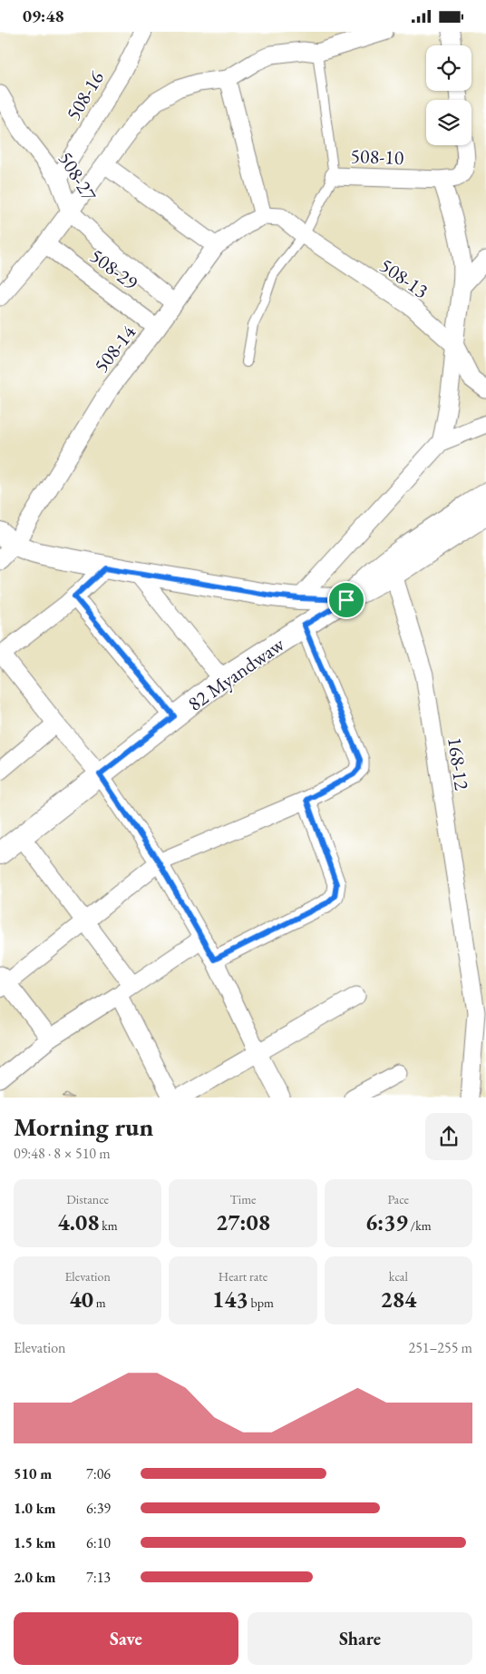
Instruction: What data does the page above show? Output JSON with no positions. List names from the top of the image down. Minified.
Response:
{"streets":{"street":["508-16","508-10","508-27","508-29","508-13","508-14","82 Myandwaw","168-12"]},"crossings":[["508-16","508-27"],["508-27","508-14"],["508-29","508-14"],["508-13","508-14"]],"page":{"status":"09:48","heading":["Morning run","09:48 · 8 × 510 m"],"stats":[["Distance","4.08 km"],["Time","27:08"],["Pace","6:39 /km"],["Elevation","40 m"],["Heart rate","143 bpm"],["kcal","284"]],"chart":["Elevation","251–255 m"],"list":[{"name":"510 m","note":"7:06"},{"name":"1.0 km","note":"6:39"},{"name":"1.5 km","note":"6:10"},{"name":"2.0 km","note":"7:13"}],"buttons":["Save","Share"]}}
